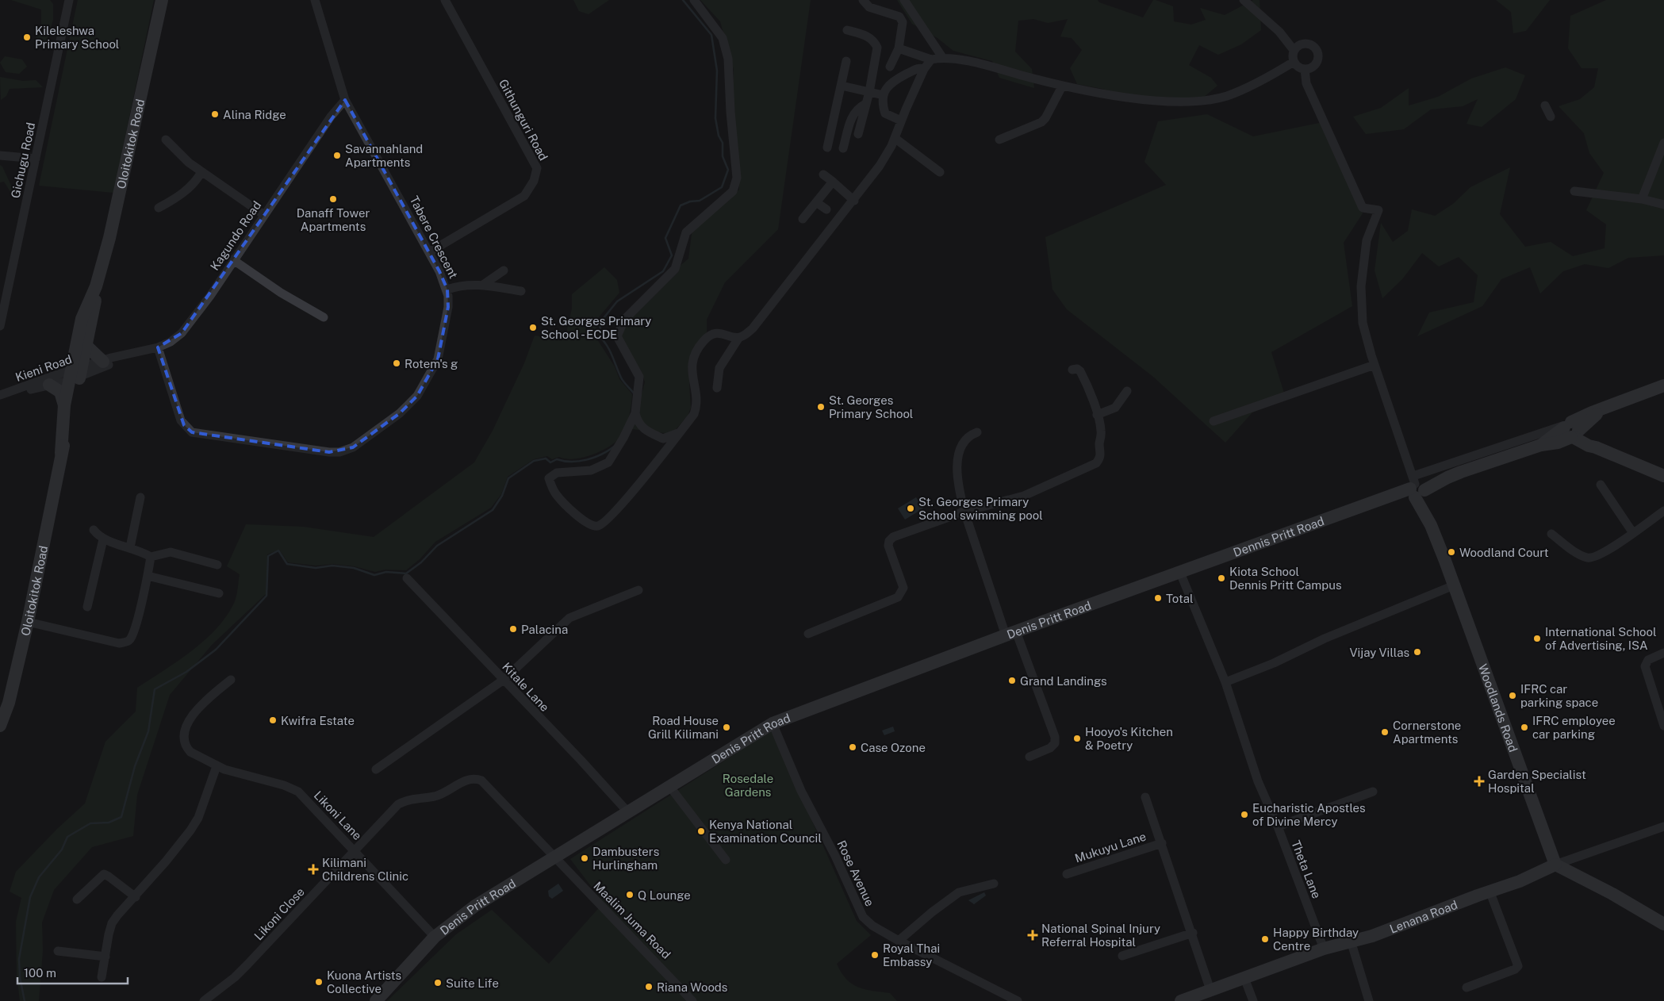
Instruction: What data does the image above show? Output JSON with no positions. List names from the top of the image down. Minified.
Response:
{"streets":{"main road":["Oloitokitok Road","Dennis Pritt Road","Denis Pritt Road","Woodlands Road","Lenana Road"],"street":["Githunguri Road","Gichugu Road","Kagundo Road","Tabere Crescent","Kieni Road","Kitale Lane","Likoni Lane","Mukuyu Lane","Theta Lane","Rose Avenue","Likoni Close","Maalim Juma Road"]},"crossings":[["Githunguri Road","Tabere Crescent"],["Oloitokitok Road","Kagundo Road"],["Oloitokitok Road","Kieni Road"],["Kagundo Road","Tabere Crescent"],["Kagundo Road","Kieni Road"],["Dennis Pritt Road","Denis Pritt Road"],["Dennis Pritt Road","Woodlands Road"],["Denis Pritt Road","Kitale Lane"],["Denis Pritt Road","Likoni Lane"],["Denis Pritt Road","Rose Avenue"],["Denis Pritt Road","Likoni Close"],["Denis Pritt Road","Maalim Juma Road"],["Woodlands Road","Lenana Road"],["Likoni Lane","Likoni Close"],["Mukuyu Lane","Lenana Road"],["Theta Lane","Lenana Road"],["Likoni Close","Maalim Juma Road"]],"parks":["Rosedale Gardens"],"places":{"other":["Kileleshwa Primary School","Alina Ridge","Savannahland Apartments","Danaff Tower Apartments","St. Georges Primary School - ECDE","Rotem's g","St. Georges Primary School","St. Georges Primary School swimming pool","Woodland Court","Kiota School Dennis Pritt Campus","Total","Palacina","International School of Advertising, ISA","Vijay Villas","Grand Landings","IFRC car parking space","Kwifra Estate","Road House Grill Kilimani","IFRC employee car parking","Cornerstone Apartments","Hooyo's Kitchen & Poetry","Case Ozone","Eucharistic Apostles of Divine Mercy","Kenya National Examination Council","Dambusters Hurlingham","Q Lounge","Happy Birthday Centre","Royal Thai Embassy","Kuona Artists Collective","Suite Life","Riana Woods"],"health":["Garden Specialist Hospital","Kilimani Childrens Clinic","National Spinal Injury Referral Hospital"]},"scale_bar":"100 m"}
